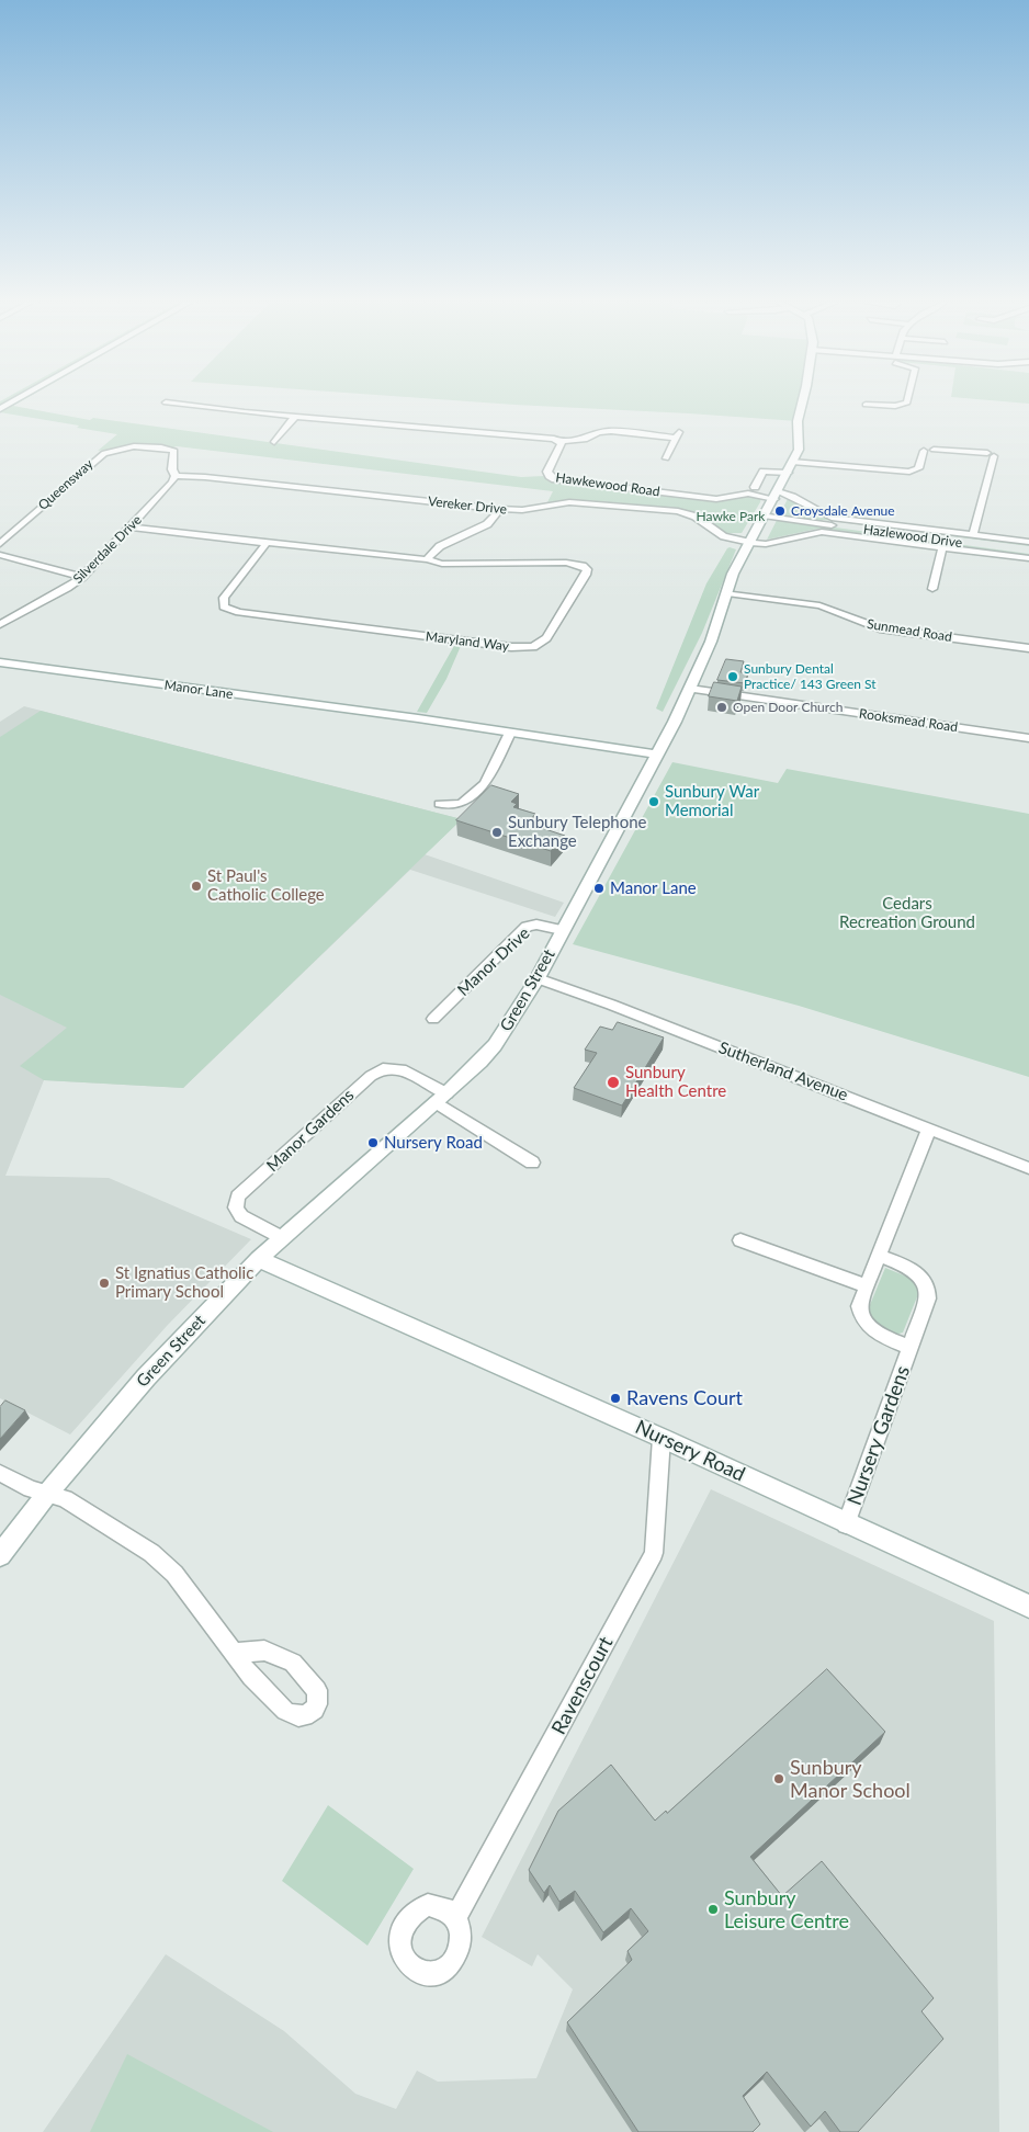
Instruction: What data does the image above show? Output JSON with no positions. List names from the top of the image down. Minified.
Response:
{"streets":{"street":["Queensway","Hawkewood Road","Vereker Drive","Hazlewood Drive","Silverdale Drive","Sunmead Road","Maryland Way","Manor Lane","Rooksmead Road","Manor Drive","Green Street","Sutherland Avenue","Manor Gardens","Nursery Gardens","Nursery Road","Ravenscourt"]},"crossings":[["Queensway","Vereker Drive"],["Queensway","Silverdale Drive"],["Hawkewood Road","Green Street"],["Vereker Drive","Silverdale Drive"],["Vereker Drive","Green Street"],["Hazlewood Drive","Green Street"],["Silverdale Drive","Maryland Way"],["Sunmead Road","Green Street"],["Manor Lane","Green Street"],["Rooksmead Road","Green Street"],["Manor Drive","Green Street"],["Green Street","Sutherland Avenue"],["Green Street","Manor Gardens"],["Green Street","Nursery Road"],["Sutherland Avenue","Nursery Gardens"],["Nursery Gardens","Nursery Road"],["Nursery Road","Ravenscourt"]],"parks":["Hawke Park","Cedars Recreation Ground"],"places":["Croysdale Avenue","Sunbury Dental Practice/ 143 Green St","Open Door Church","Sunbury War Memorial","Sunbury Telephone Exchange","St Paul's Catholic College","Manor Lane","Sunbury Health Centre","Nursery Road","St Ignatius Catholic Primary School","Ravens Court","Sunbury Manor School","Sunbury Leisure Centre"]}
